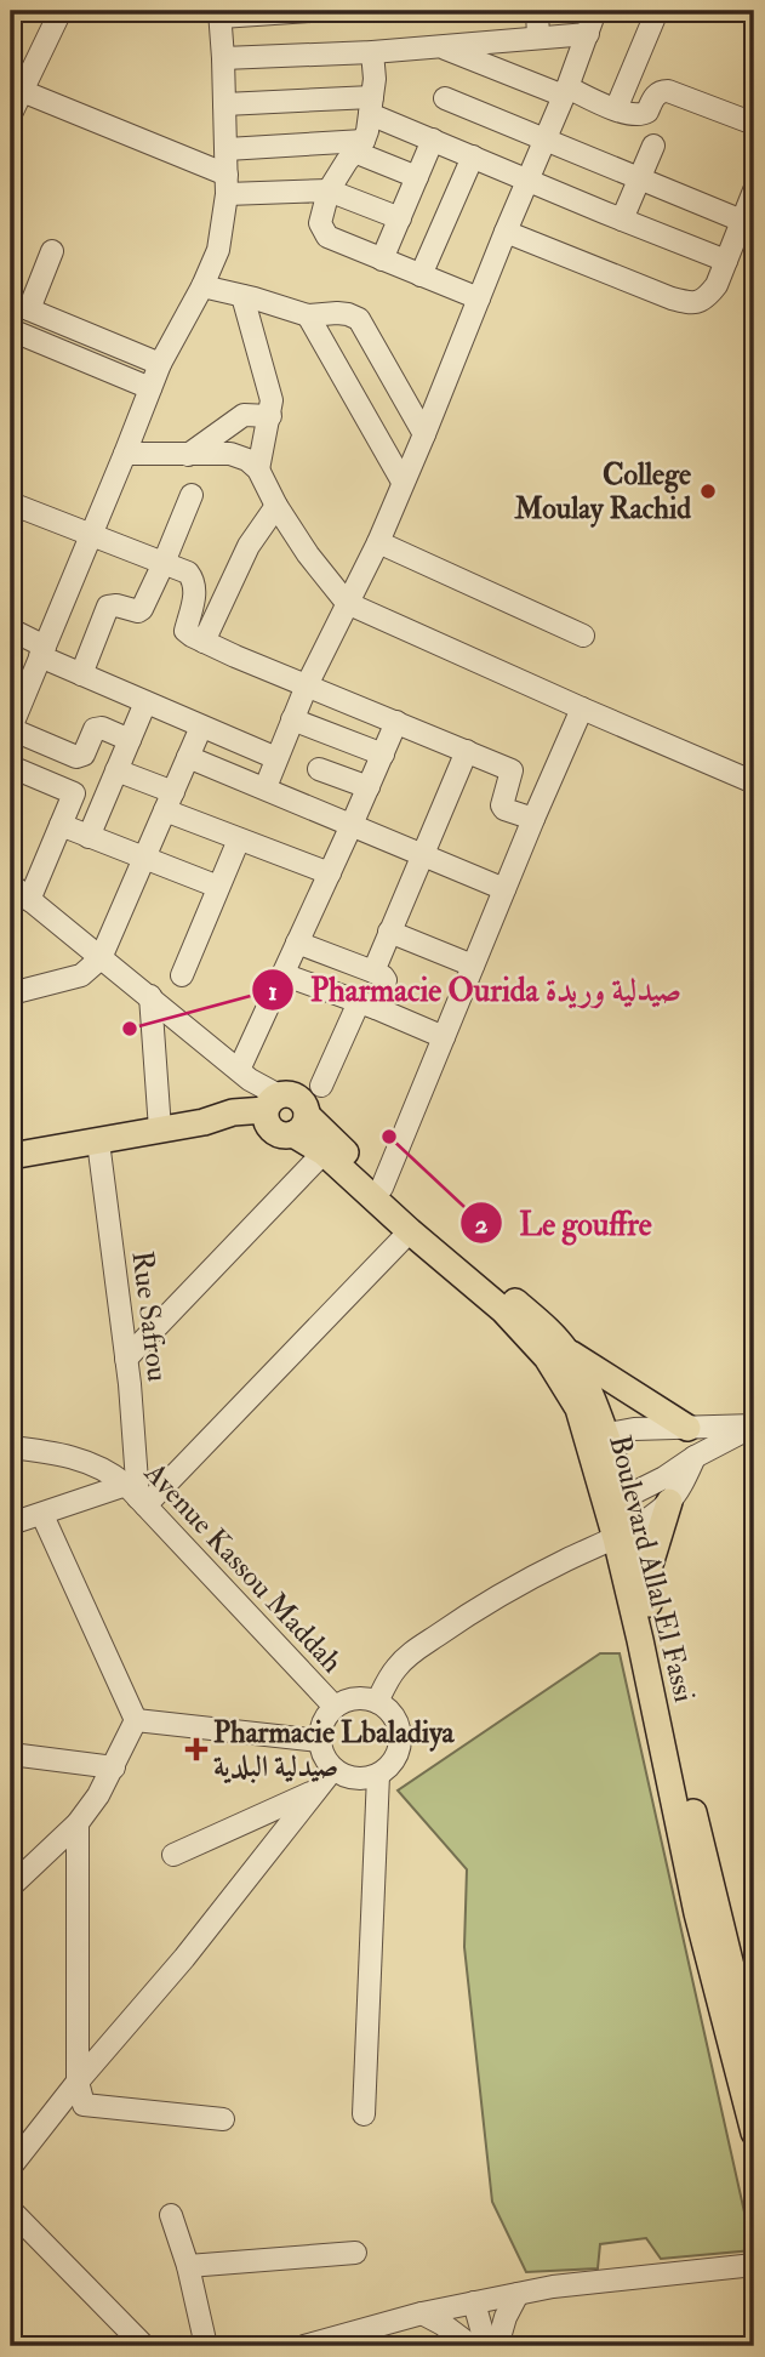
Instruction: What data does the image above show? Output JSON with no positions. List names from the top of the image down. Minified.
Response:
{"streets":{"main road":["Boulevard Allal El Fassi"],"street":["Rue Safrou","Avenue Kassou Maddah"]},"crossings":[["Rue Safrou","Avenue Kassou Maddah"]],"places":{"other":["College Moulay Rachid","Pharmacie Ourida صيدلية وريدة","Le gouffre"],"health":["Pharmacie Lbaladiya صيدلية البلدية"]}}
